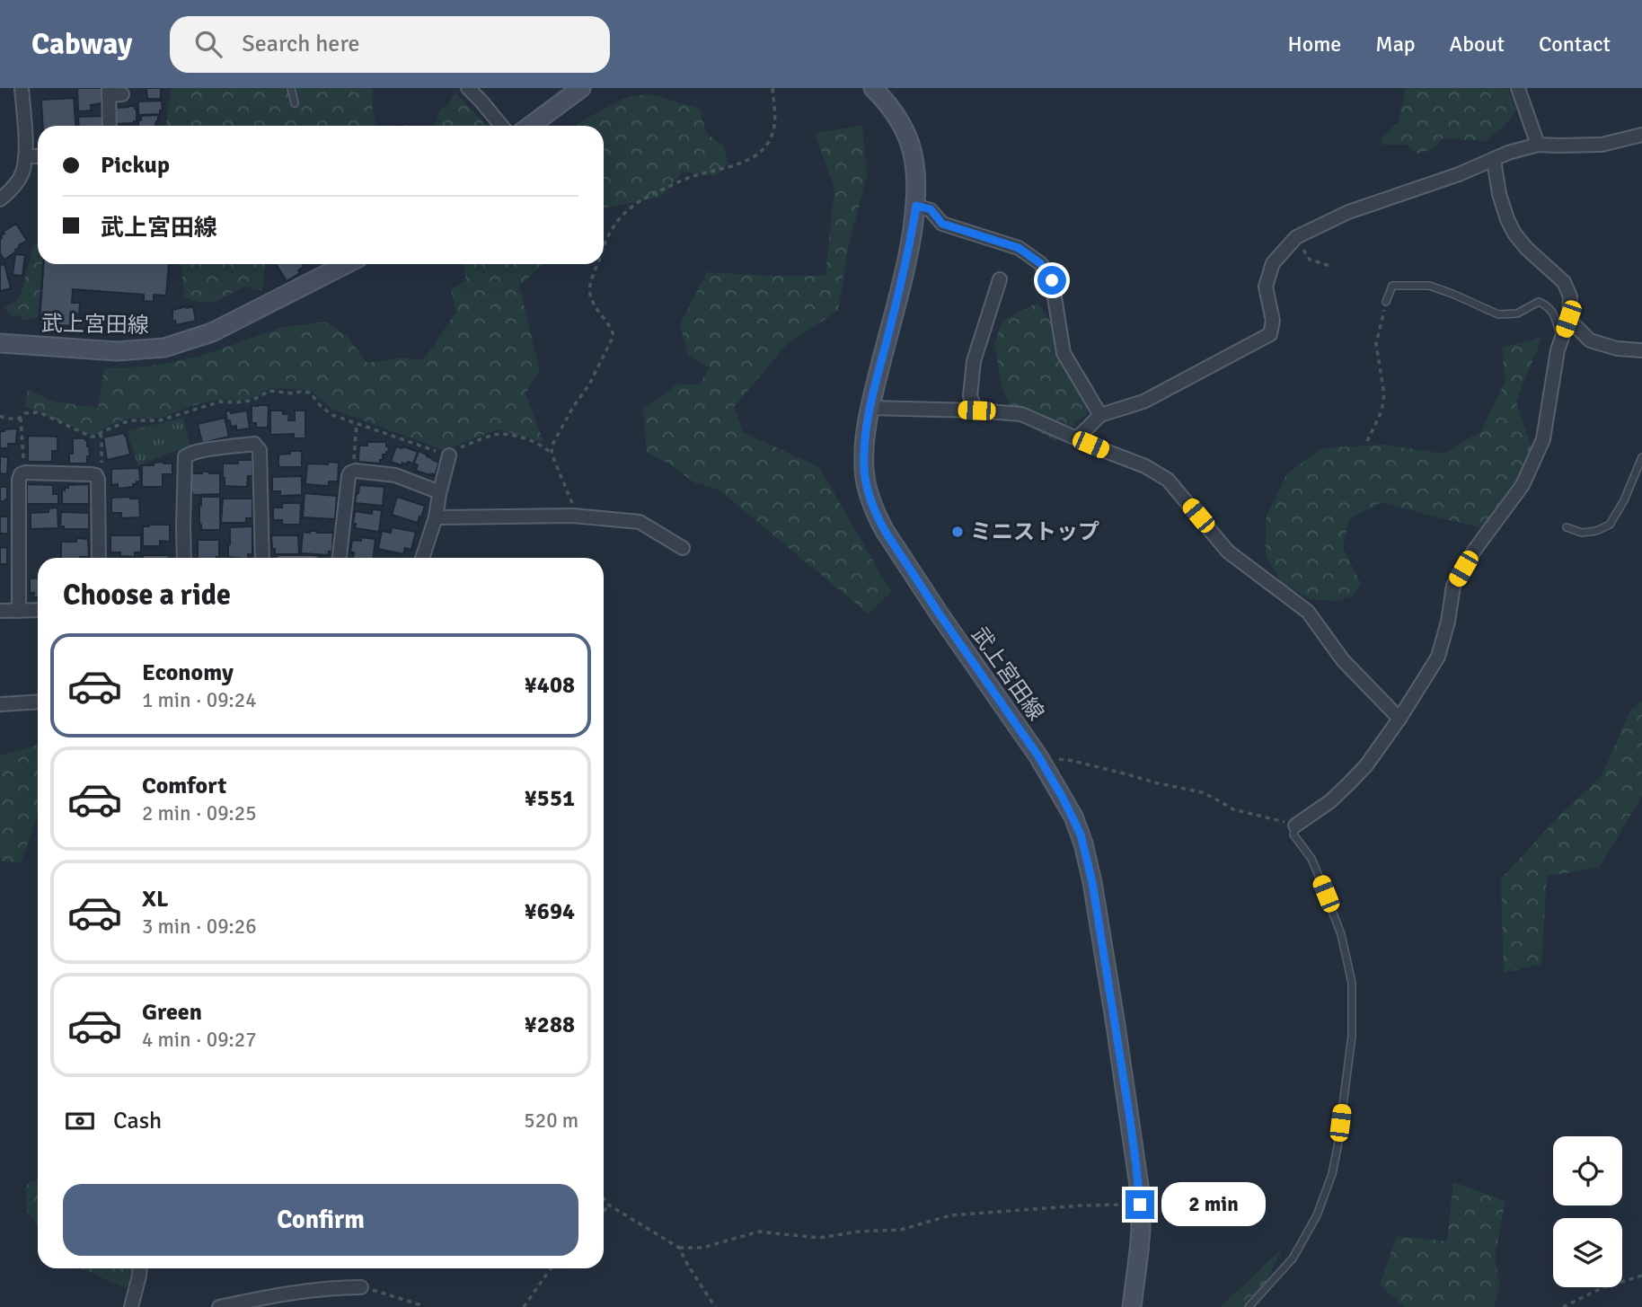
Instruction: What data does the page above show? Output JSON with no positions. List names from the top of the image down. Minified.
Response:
{"streets":{"main road":["武上宮田線"]},"places":["ミニストップ"],"page":{"header":"Cabway","search":"Search here","nav":["Home","Map","About","Contact"],"banner":["Pickup","武上宮田線"],"heading":"Choose a ride","list":[{"name":"Economy","note":"1 min · 09:24","value":"¥408"},{"name":"Comfort","note":"2 min · 09:25","value":"¥551"},{"name":"XL","note":"3 min · 09:26","value":"¥694"},{"name":"Green","note":"4 min · 09:27","value":"¥288"}],"pay":["Cash","520 m"],"buttons":"Confirm","bubble":"2 min"}}
